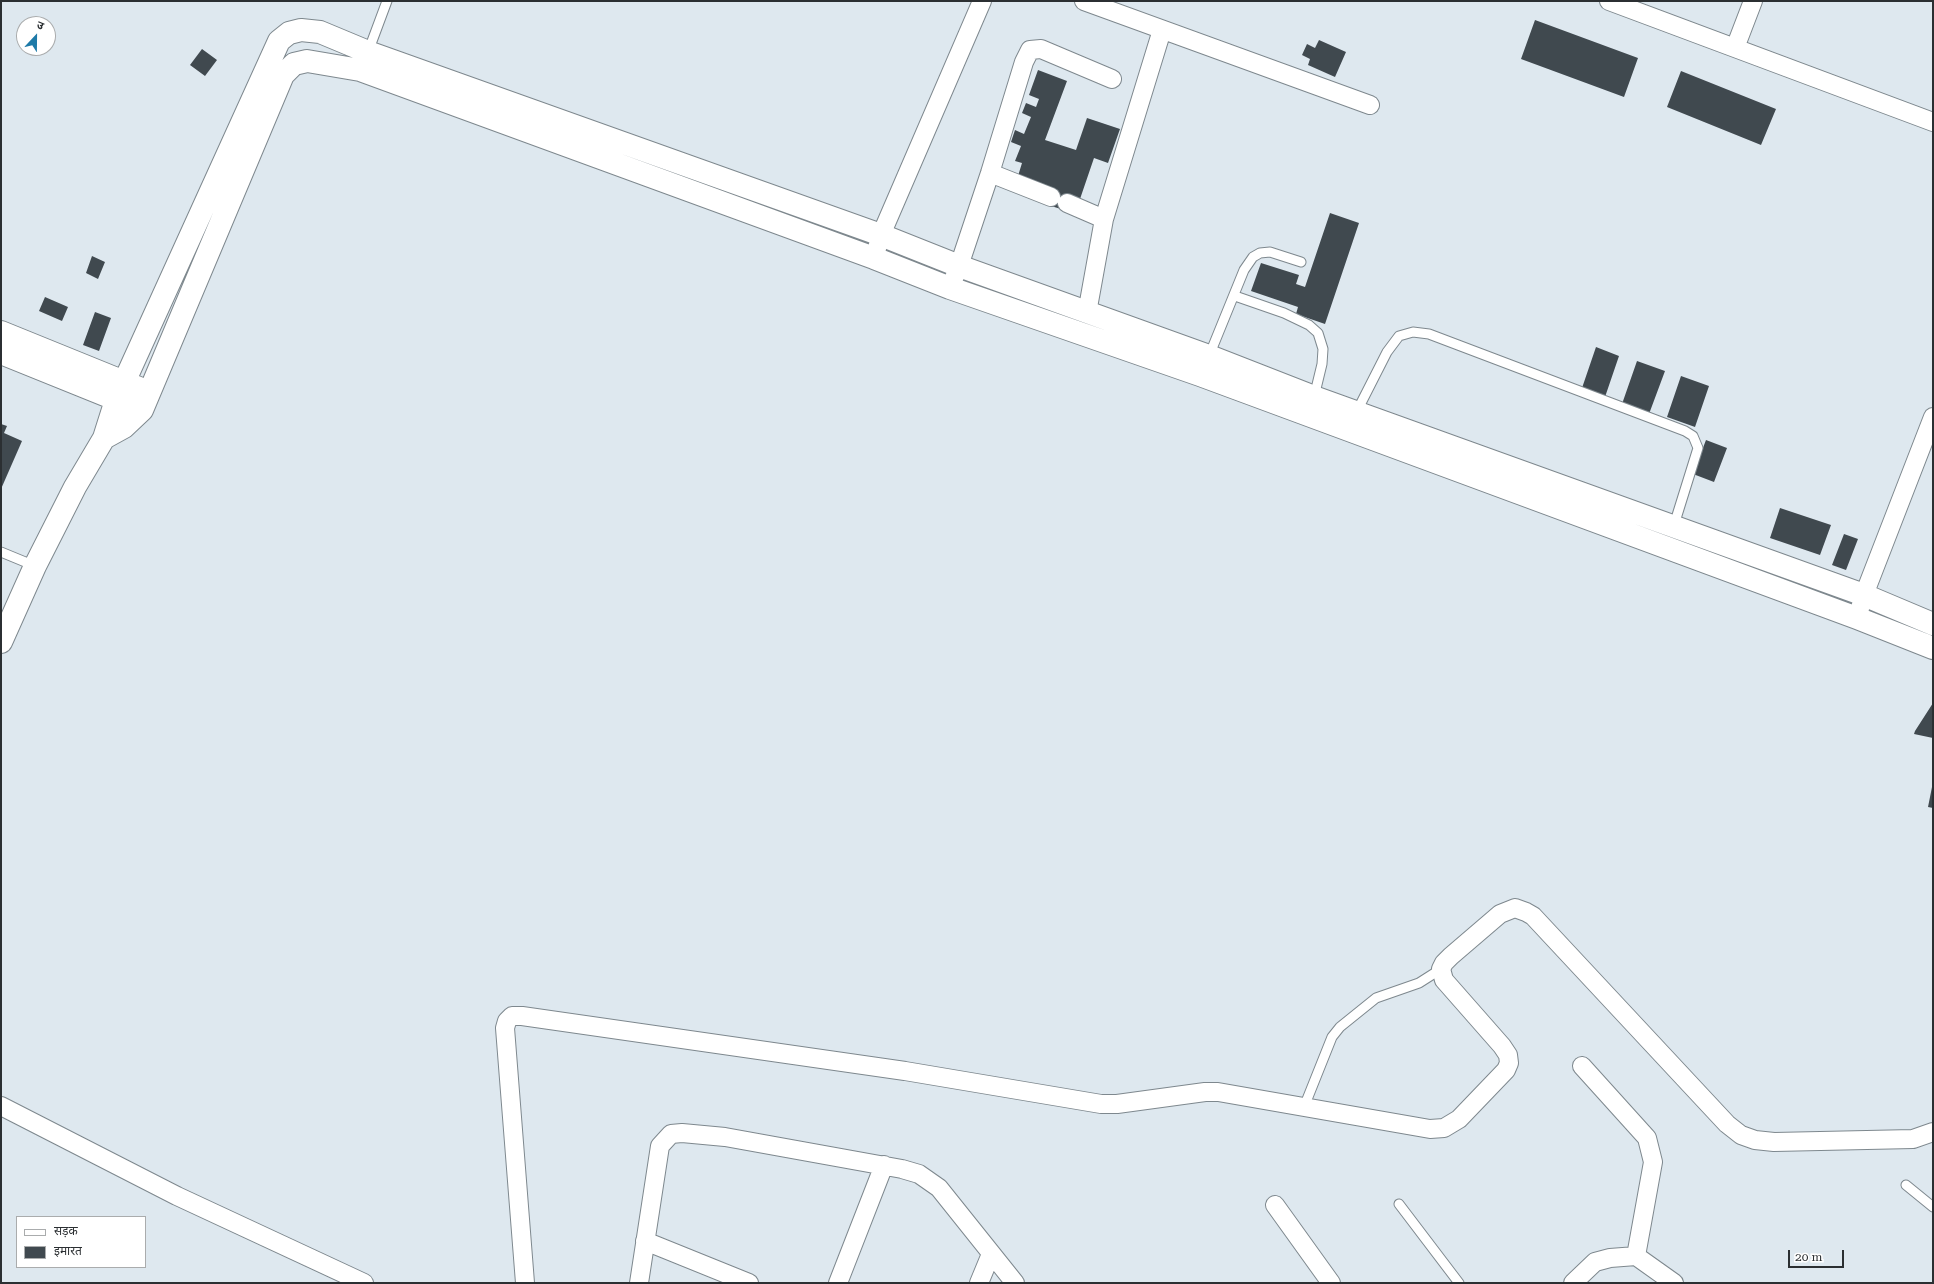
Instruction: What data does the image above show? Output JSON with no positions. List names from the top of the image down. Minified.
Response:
{"legend":["सड़क","इमारत"],"scale_bar":"20 m","north":"top"}
